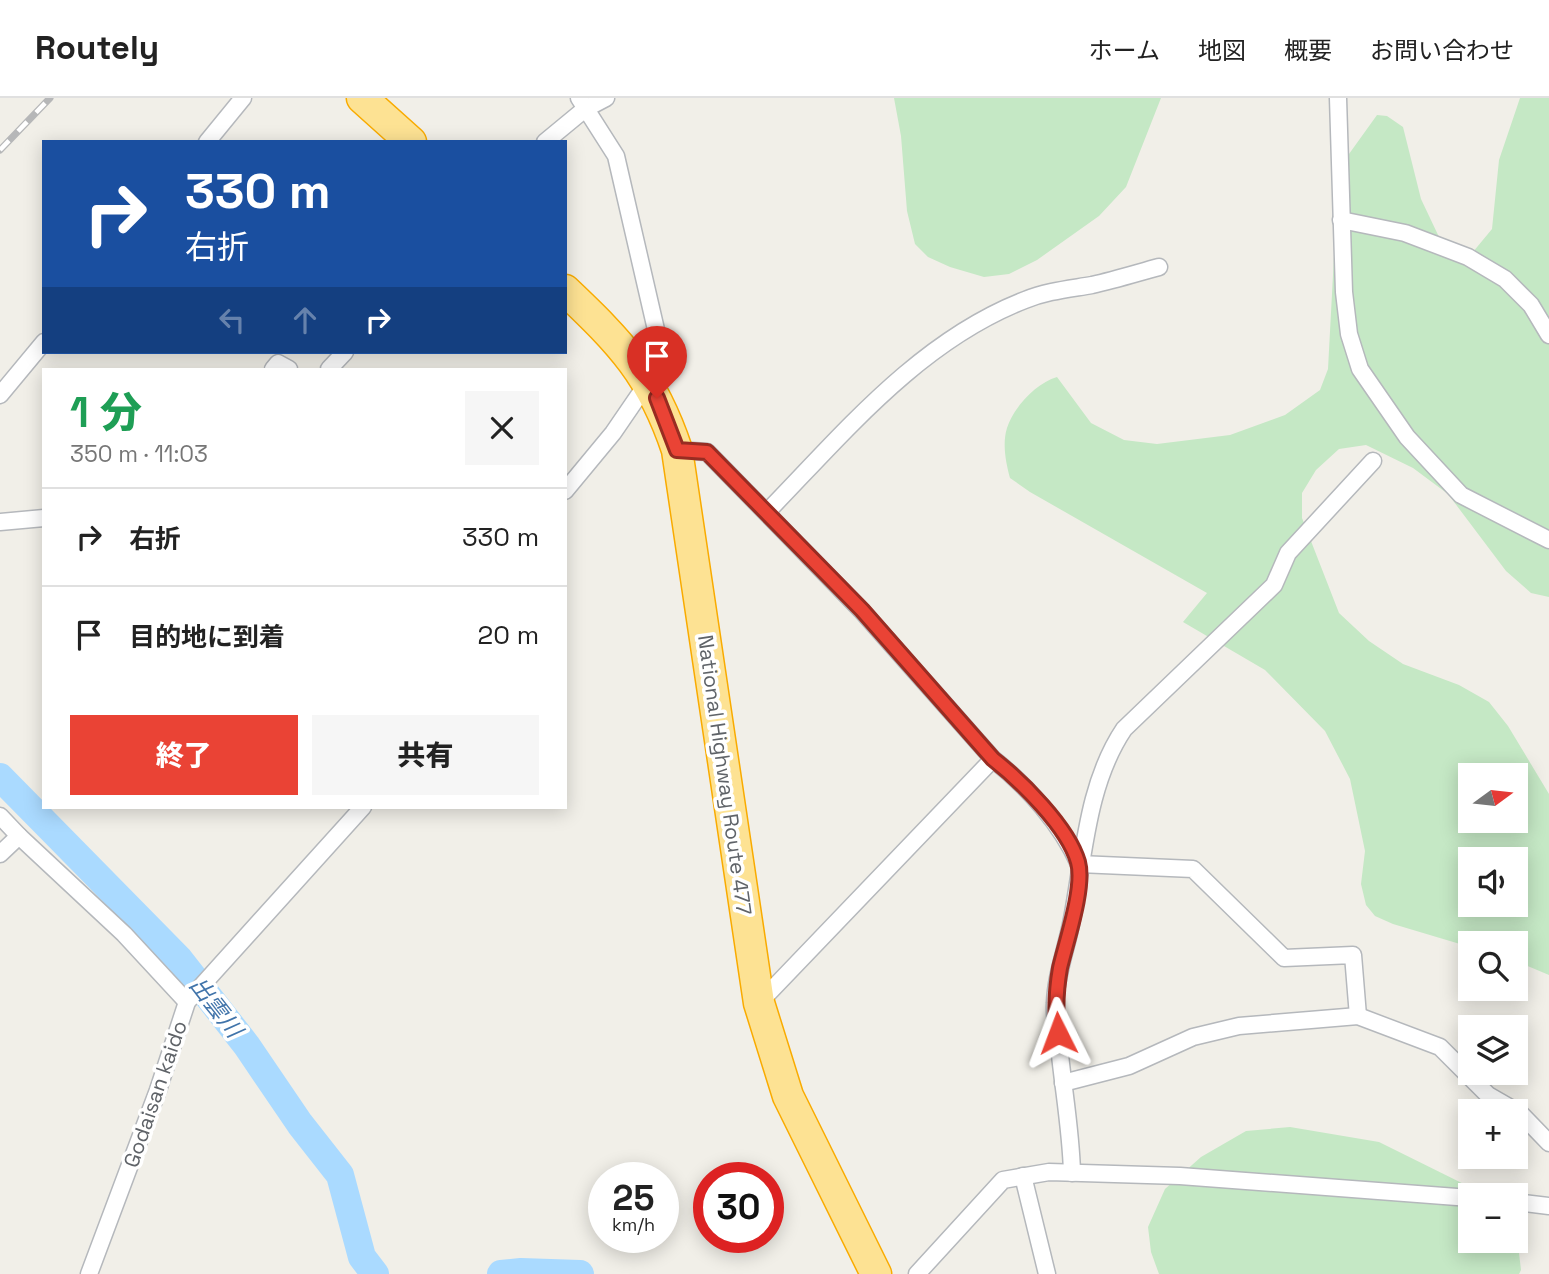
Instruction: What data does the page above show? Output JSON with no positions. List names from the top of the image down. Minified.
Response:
{"streets":{"highway":["National Highway Route 477"],"street":["Godaisan kaido"]},"water":["出雲川"],"north":"right","page":{"header":"Routely","nav":["ホーム","地図","概要","お問い合わせ"],"turn":["330 m","右折"],"heading":["1 分","350 m · 11:03"],"list":[{"name":"右折","value":"330 m"},{"name":"目的地に到着","value":"20 m"}],"buttons":["終了","共有"],"map_buttons":["+","−"],"speed":"25 km/h","limit":"30"}}
